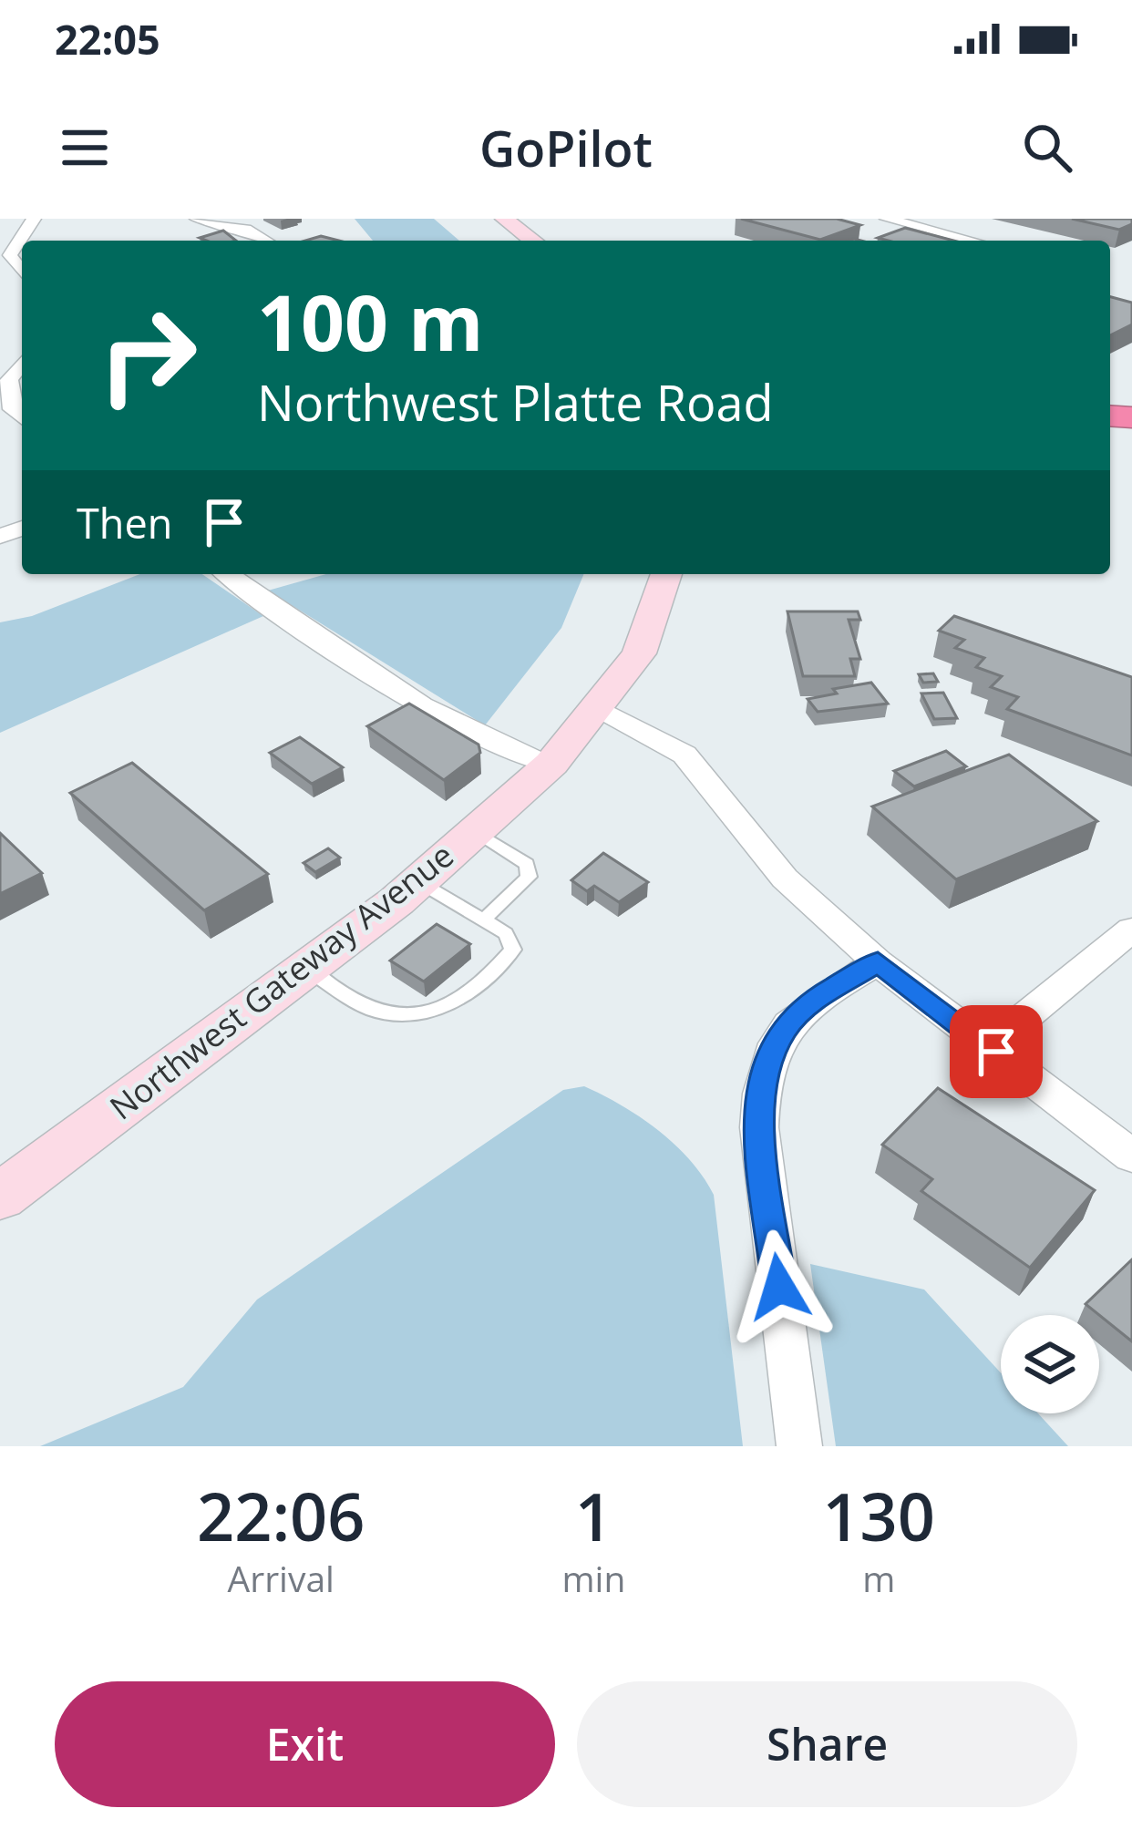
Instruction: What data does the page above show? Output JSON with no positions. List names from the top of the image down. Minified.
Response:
{"streets":{"main road":["Northwest Gateway Avenue"]},"page":{"status":"22:05","header":"GoPilot","turn":["100 m","Northwest Platte Road"],"then":"Then","eta":["22:06","Arrival","1","min","130","m"],"buttons":["Exit","Share"]}}
